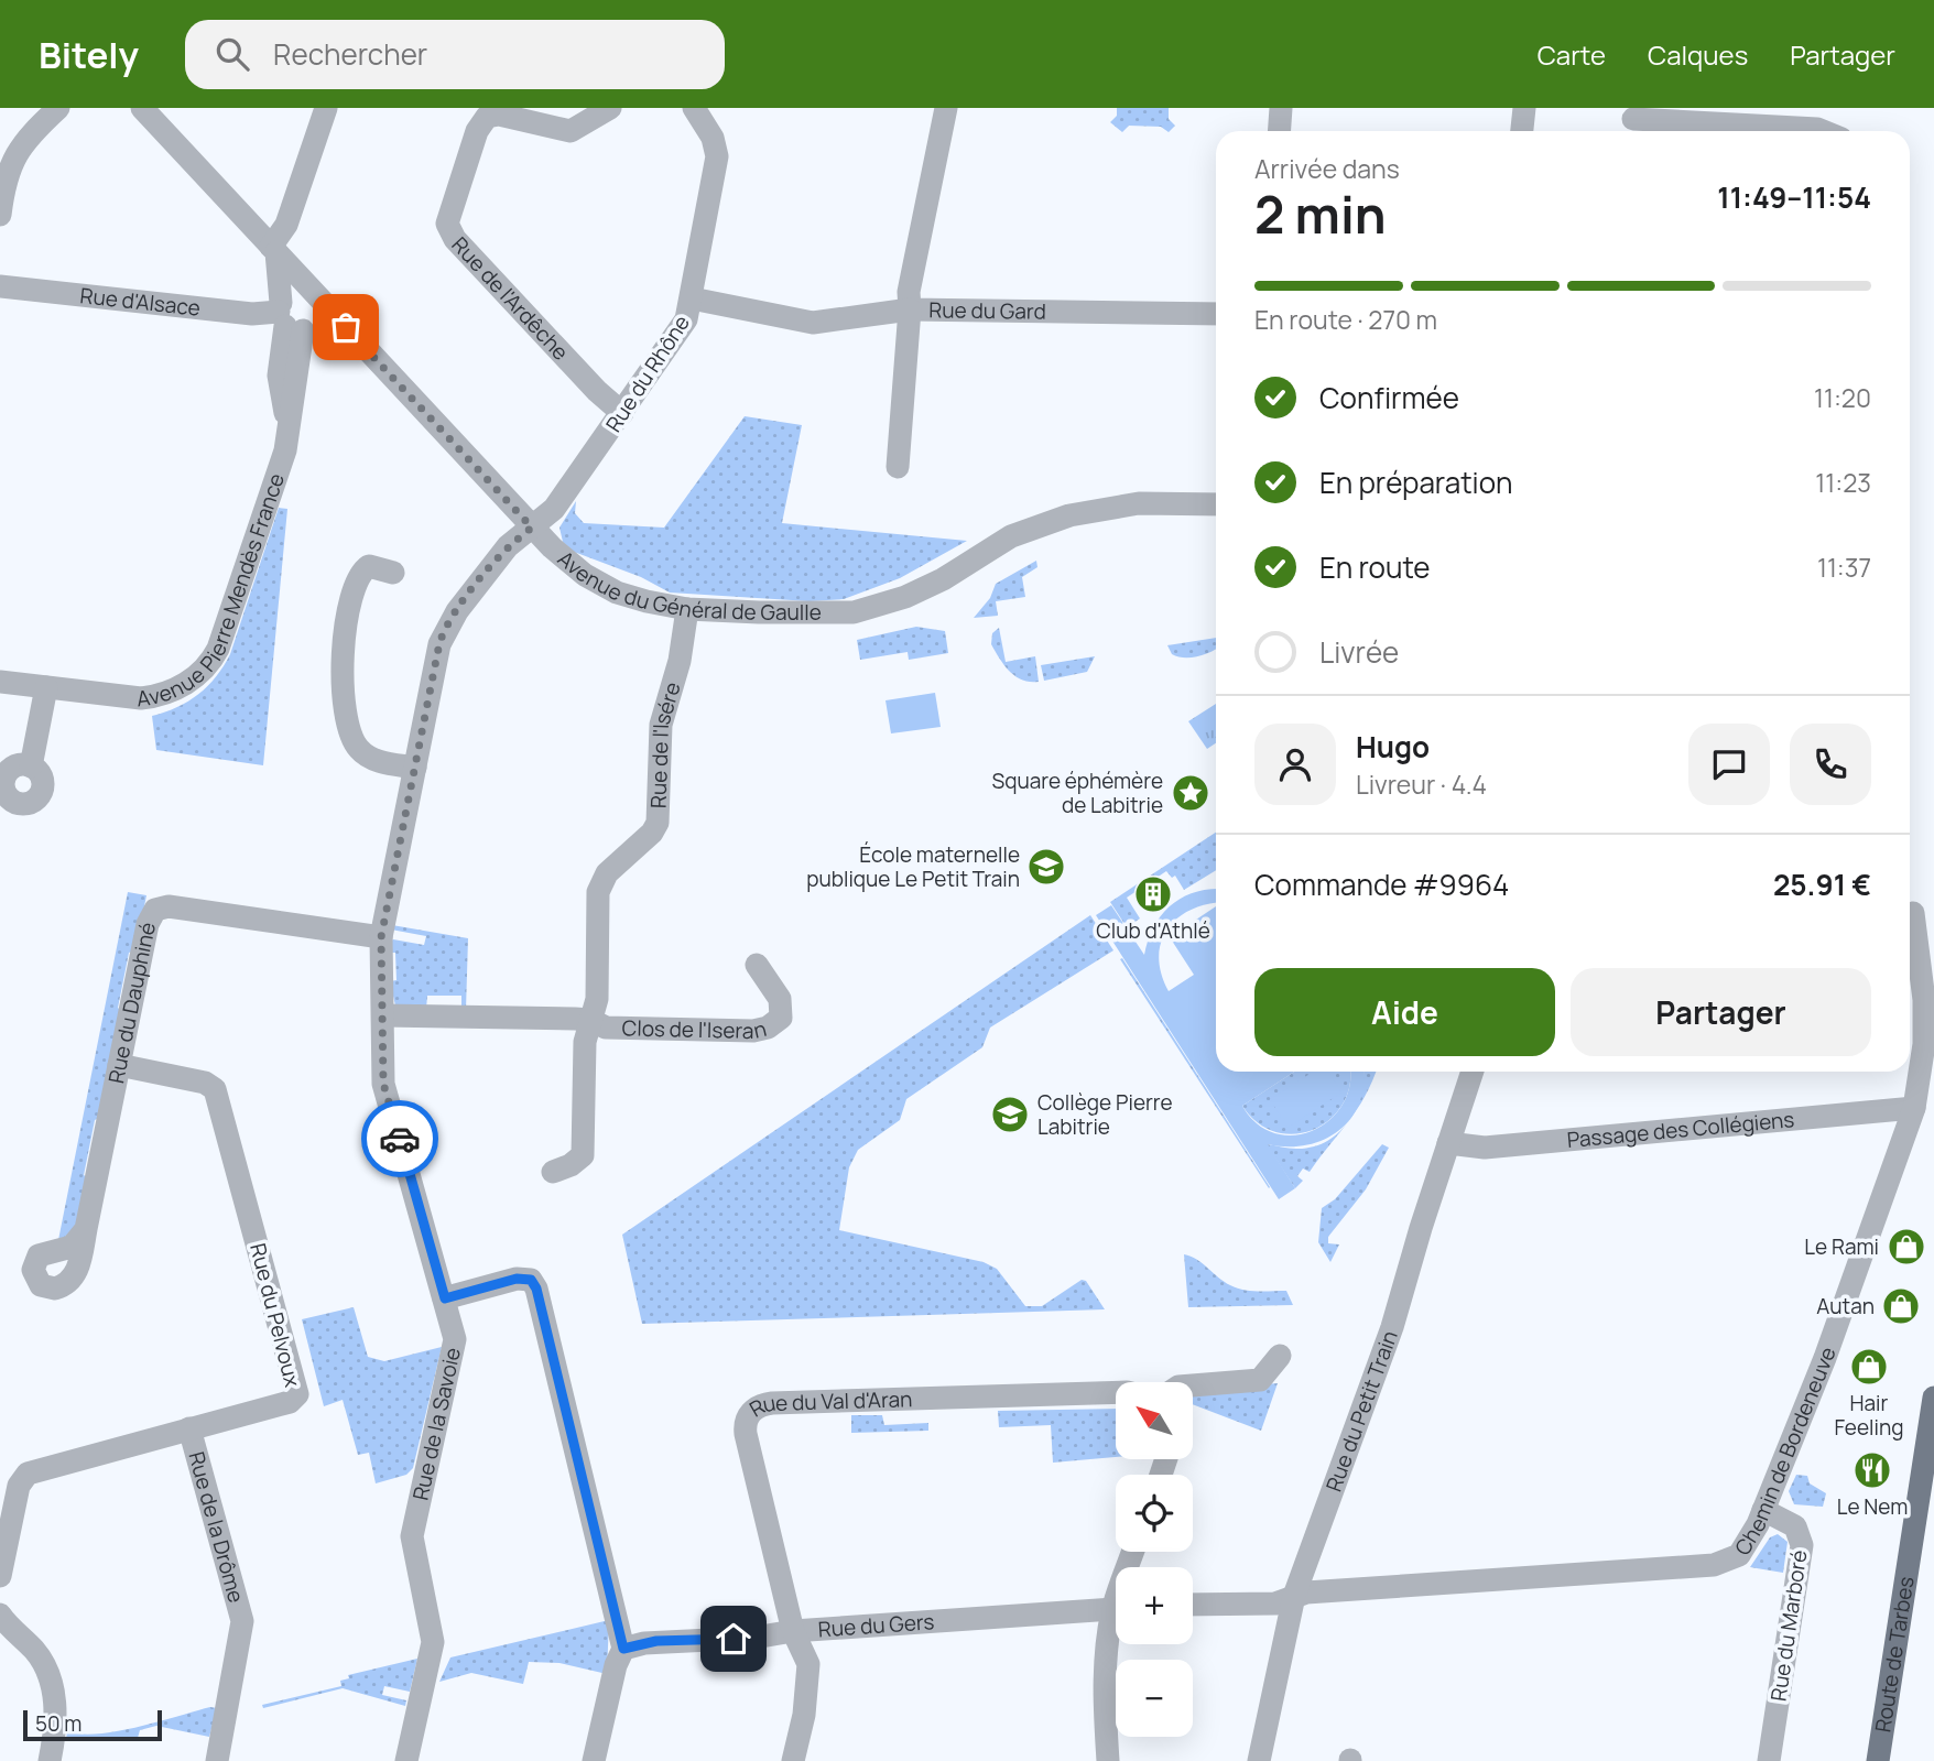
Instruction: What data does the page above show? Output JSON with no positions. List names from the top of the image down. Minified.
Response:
{"streets":{"main road":["Route de Tarbes"],"street":["Rue de l'Ardêche","Rue d'Alsace","Rue du Gard","Rue du Rhône","Avenue Pierre Mendès France","Avenue du Général de Gaulle","Rue de l'Isére","Rue du Dauphiné","Clos de l'Iseran","Passage des Collégiens","Rue du Pelvoux","Rue du Val d'Aran","Rue du Petit Train","Rue de la Savoie","Chemin de Bordeneuve","Rue de la Drôme","Rue du Gers","Rue du Marboré"]},"crossings":[["Rue de l'Ardêche","Rue du Rhône"],["Rue d'Alsace","Avenue Pierre Mendès France"],["Rue du Rhône","Avenue du Général de Gaulle"],["Rue du Rhône","Rue de la Savoie"],["Avenue du Général de Gaulle","Rue de l'Isére"],["Avenue du Général de Gaulle","Rue de la Savoie"],["Rue de l'Isére","Clos de l'Iseran"],["Rue du Dauphiné","Rue du Pelvoux"],["Rue du Dauphiné","Rue de la Savoie"],["Passage des Collégiens","Rue du Petit Train"],["Passage des Collégiens","Chemin de Bordeneuve"],["Rue du Pelvoux","Rue de la Drôme"],["Rue du Val d'Aran","Rue du Gers"],["Rue du Petit Train","Chemin de Bordeneuve"],["Chemin de Bordeneuve","Rue du Marboré"]],"places":{"place":["Square éphémère de Labitrie"],"school or university":["École maternelle publique Le Petit Train","Collège Pierre Labitrie"],"building":["Club d'Athlé"],"shop":["Le Rami","Autan","Hair Feeling"],"restaurant":["Le Nem"]},"scale_bar":"50 m","north":"top left","page":{"header":"Bitely","search":"Rechercher","nav":["Carte","Calques","Partager"],"heading":["2 min","Arrivée dans","11:49–11:54"],"panel":["Hugo","Livreur · 4.4","Commande #9964","25.91 €"],"bar":"En route · 270 m","list":[["Confirmée","11:20"],["En préparation","11:23"],["En route","11:37"],"Livrée"],"buttons":["Aide","Partager"],"map_buttons":["+","−"],"scale":"50 m"}}
